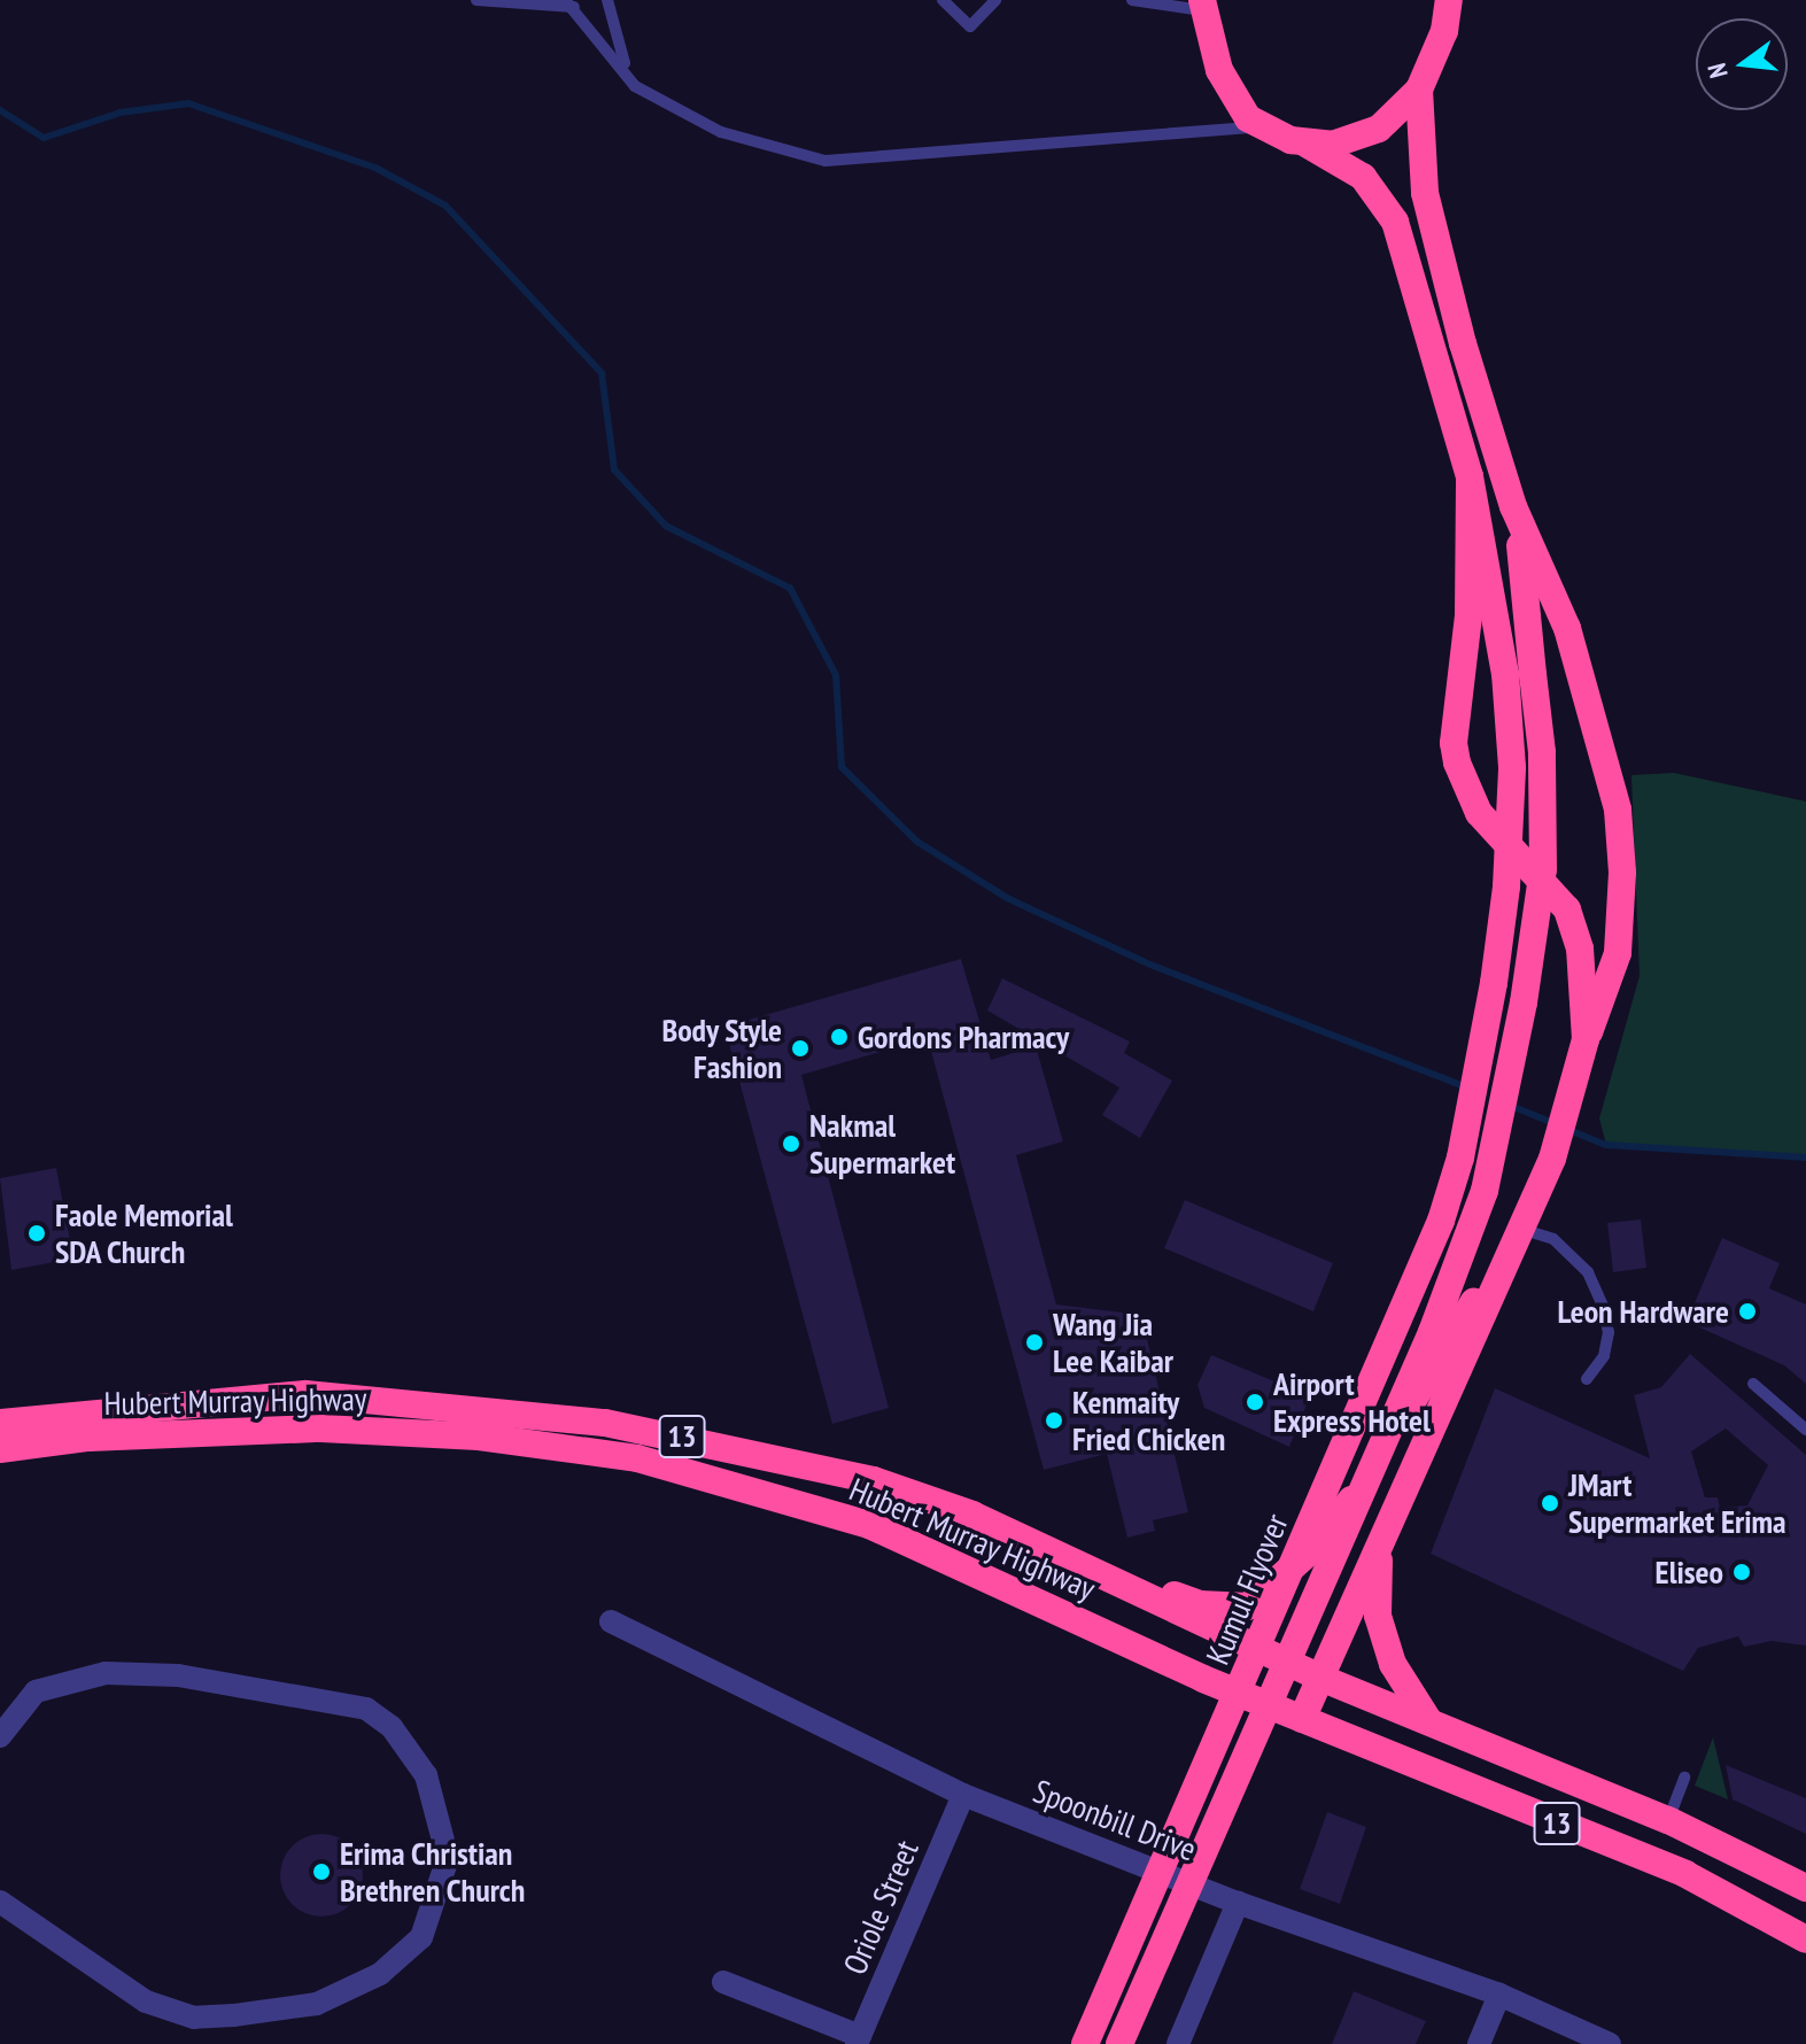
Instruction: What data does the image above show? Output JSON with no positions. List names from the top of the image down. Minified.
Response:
{"streets":{"highway":["Hubert Murray Highway","13","Kumul Flyover"],"street":["Spoonbill Drive","Oriole Street"]},"crossings":[["Spoonbill Drive","Oriole Street"]],"places":["Gordons Pharmacy","Body Style Fashion","Nakmal Supermarket","Faole Memorial SDA Church","Leon Hardware","Wang Jia Lee Kaibar","Airport Express Hotel","Kenmaity Fried Chicken","JMart Supermarket Erima","Eliseo","Erima Christian Brethren Church"],"north":"left"}
